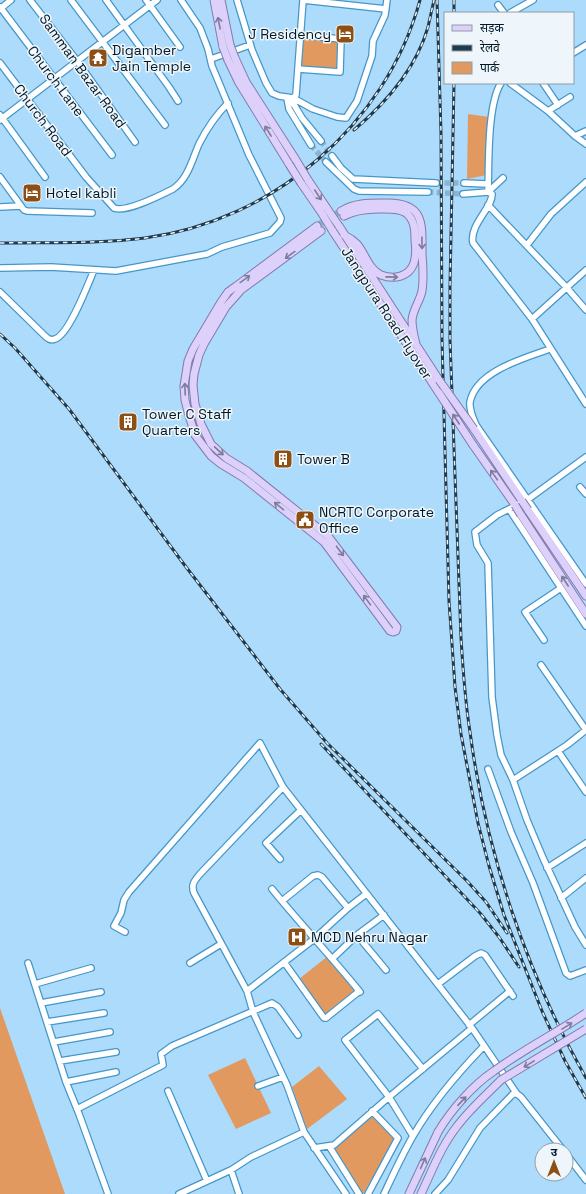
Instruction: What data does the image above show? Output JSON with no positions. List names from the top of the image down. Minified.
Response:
{"streets":{"main road":["Jangpura Road Flyover"],"street":["Samman Bazar Road","Church Lane","Church Road"]},"places":{"hotel":["J Residency","Hotel kabli"],"temple":["Digamber Jain Temple"],"building":["Tower C Staff Quarters","Tower B"],"public building":["NCRTC Corporate Office"],"hospital":["MCD Nehru Nagar"]},"legend":["सड़क","रेलवे","पार्क"],"north":"top"}
